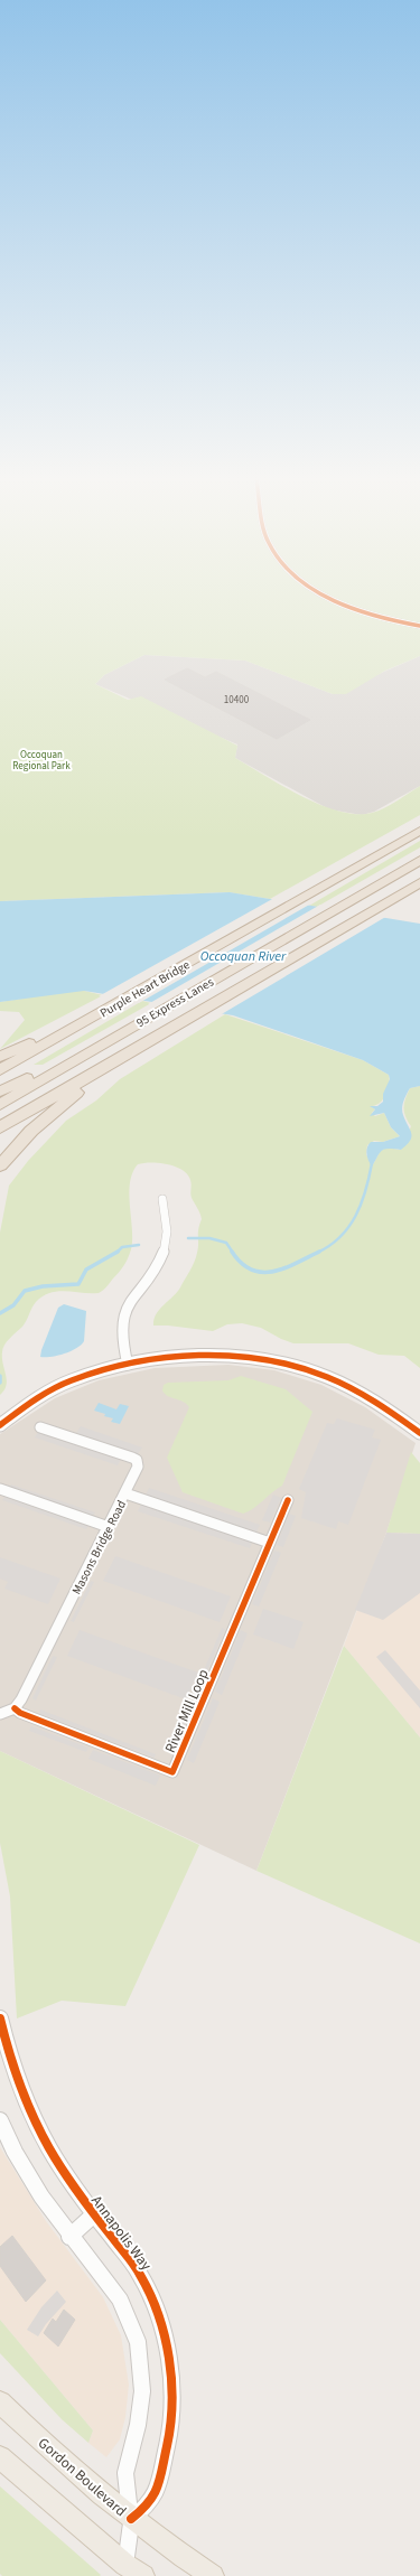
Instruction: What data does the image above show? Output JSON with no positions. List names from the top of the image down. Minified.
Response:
{"streets":{"highway":["Purple Heart Bridge","95 Express Lanes"],"main road":["Gordon Boulevard"],"street":["Masons Bridge Road","River Mill Loop","Annapolis Way"]},"crossings":[["Masons Bridge Road","River Mill Loop"],["Annapolis Way","Gordon Boulevard"]],"water":["Occoquan River"],"parks":["Occoquan Regional Park"],"house_numbers":["10400"]}
